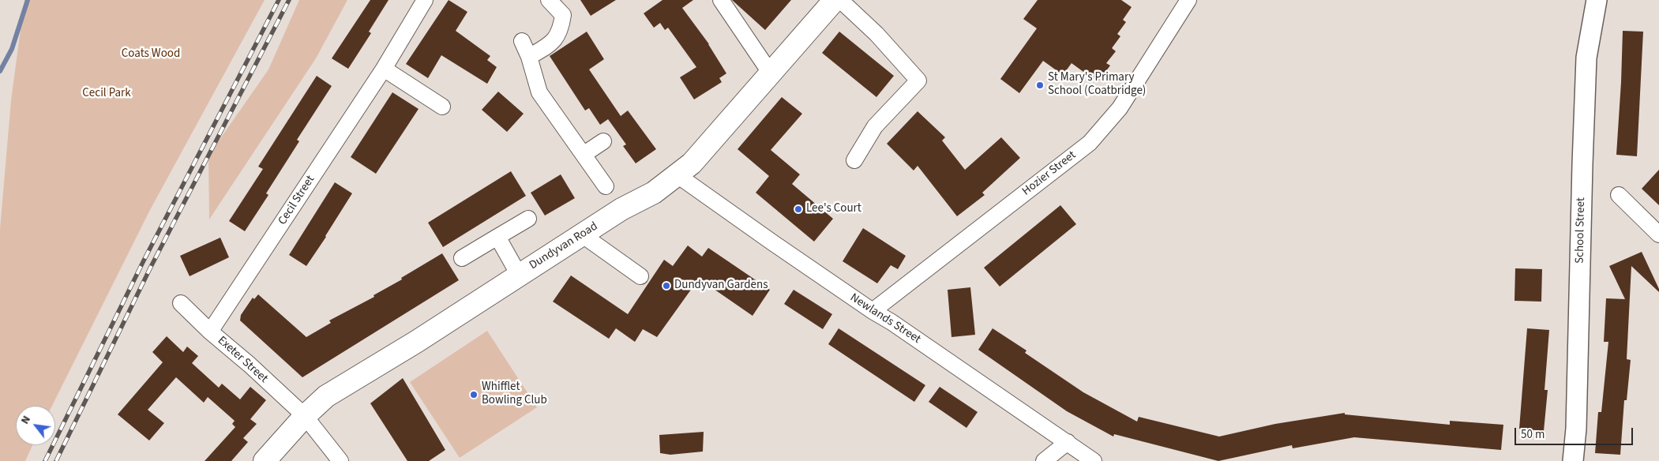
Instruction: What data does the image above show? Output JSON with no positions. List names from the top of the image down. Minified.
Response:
{"streets":{"main road":["Dundyvan Road"],"street":["Hozier Street","Cecil Street","School Street","Newlands Street","Exeter Street"]},"crossings":[["Hozier Street","Newlands Street"],["Cecil Street","Exeter Street"],["Dundyvan Road","Newlands Street"],["Dundyvan Road","Exeter Street"]],"parks":["Coats Wood","Cecil Park"],"places":["St Mary's Primary School (Coatbridge)","Lee's Court","Dundyvan Gardens","Whifflet Bowling Club"],"scale_bar":"50 m","north":"top left"}
